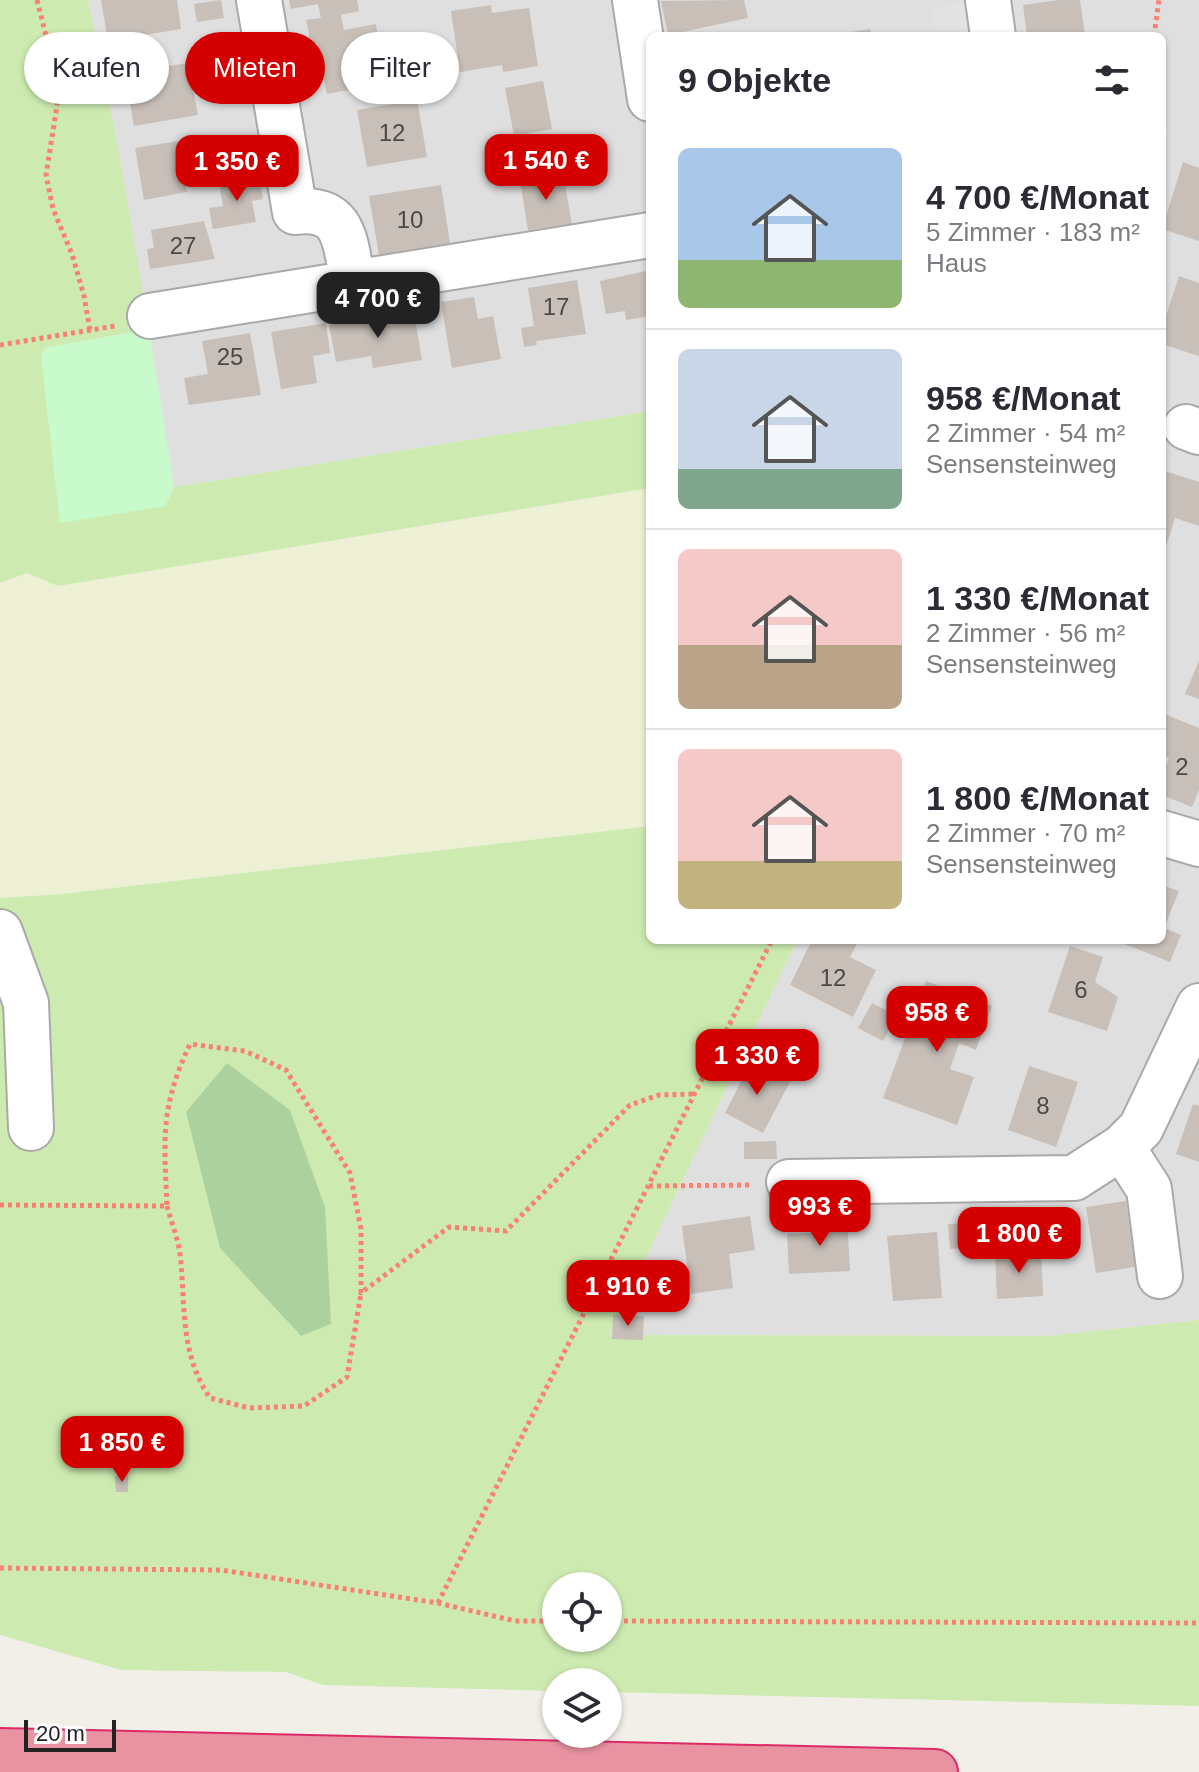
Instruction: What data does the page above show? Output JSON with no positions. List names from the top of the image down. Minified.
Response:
{"house_numbers":["12","10","27","17","25","2","12","6","8"],"scale_bar":"20 m","page":{"chip":["Kaufen","Mieten","Filter"],"heading":"9 Objekte","list":[{"name":"4 700 €/Monat","note":"5 Zimmer · 183 m² · Haus"},{"name":"958 €/Monat","note":"2 Zimmer · 54 m² · Sensensteinweg"},{"name":"1 330 €/Monat","note":"2 Zimmer · 56 m² · Sensensteinweg"},{"name":"1 800 €/Monat","note":"2 Zimmer · 70 m² · Sensensteinweg"}],"price":["1 540 €","1 350 €","4 700 €","958 €","1 330 €","993 €","1 800 €","1 910 €","1 850 €"],"scale":"20 m"}}
